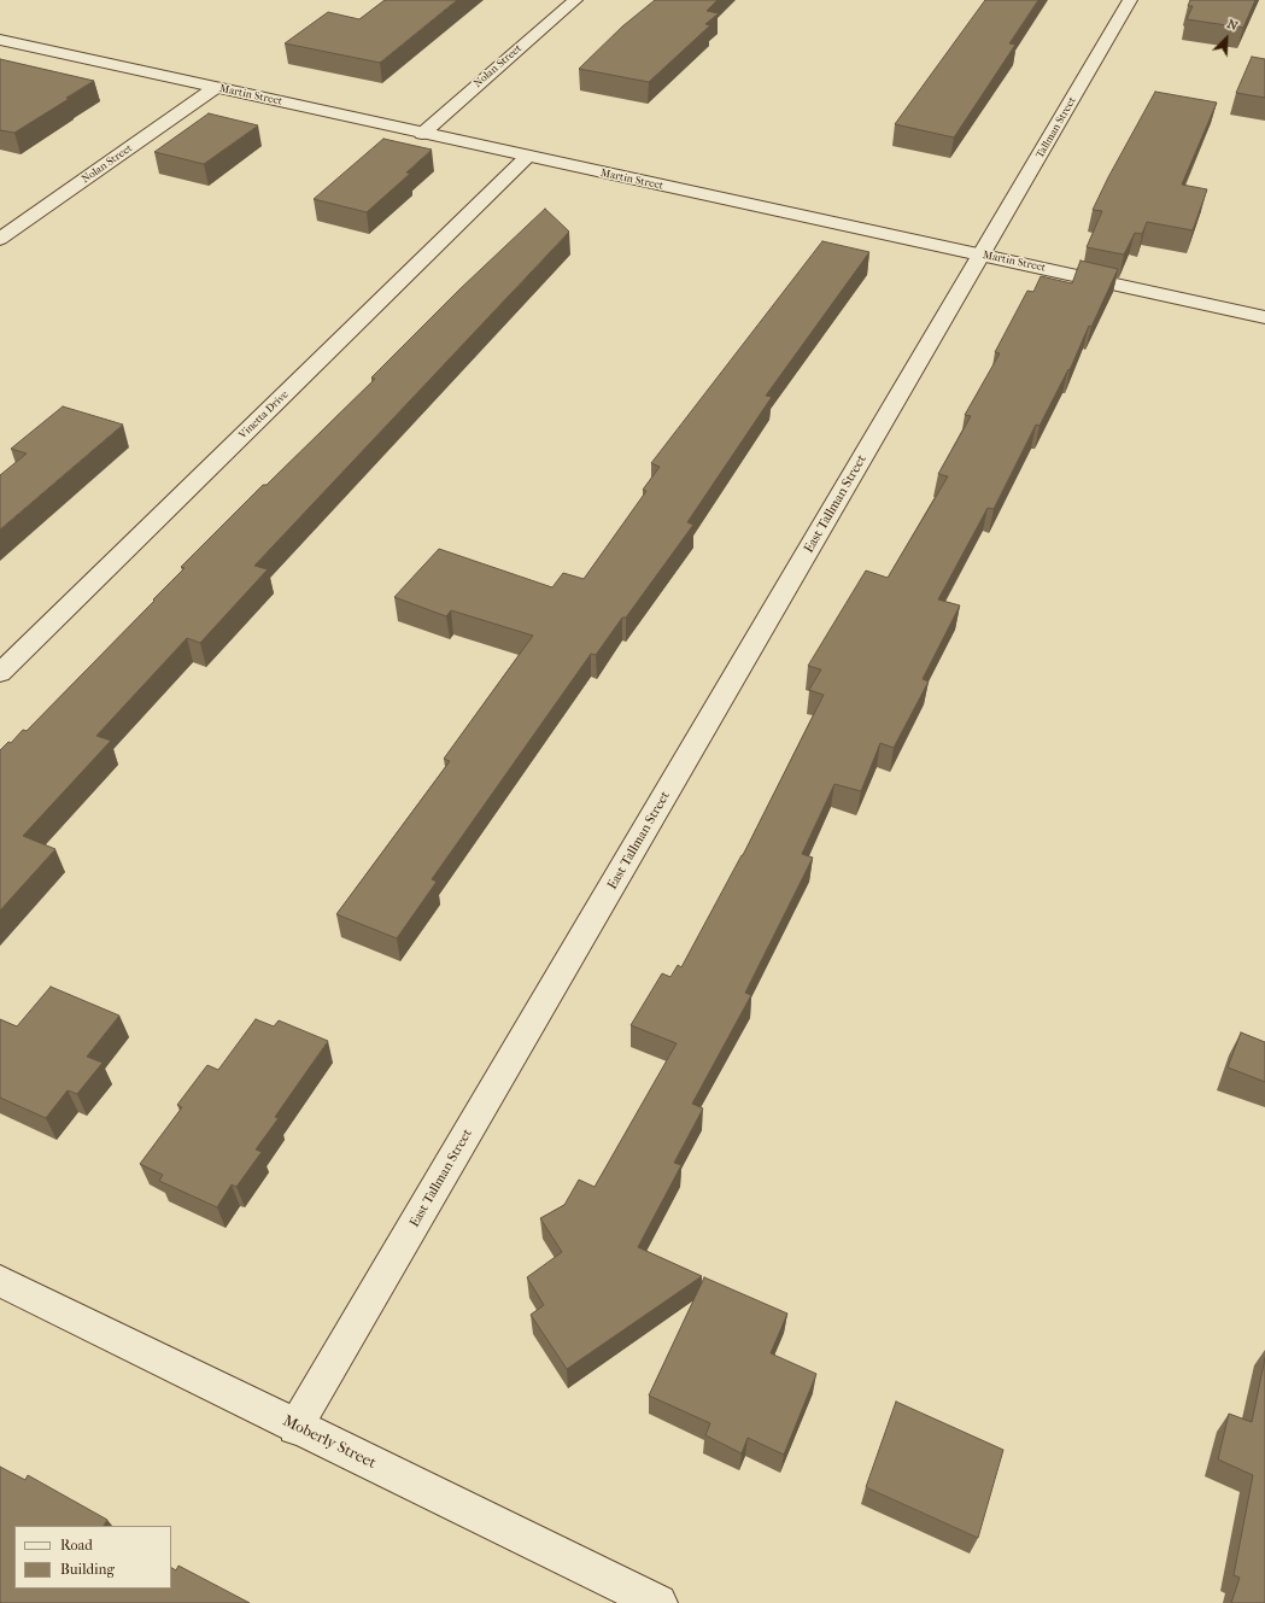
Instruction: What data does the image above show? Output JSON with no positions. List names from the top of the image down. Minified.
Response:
{"streets":{"street":["Nolan Street","Martin Street","Tallman Street","Vinetta Drive","East Tallman Street","Moberly Street"]},"crossings":[["Nolan Street","Martin Street"],["Martin Street","Tallman Street"],["Martin Street","Vinetta Drive"],["Martin Street","East Tallman Street"],["Tallman Street","East Tallman Street"],["East Tallman Street","Moberly Street"]],"legend":["Road","Building"],"north":"top right"}
